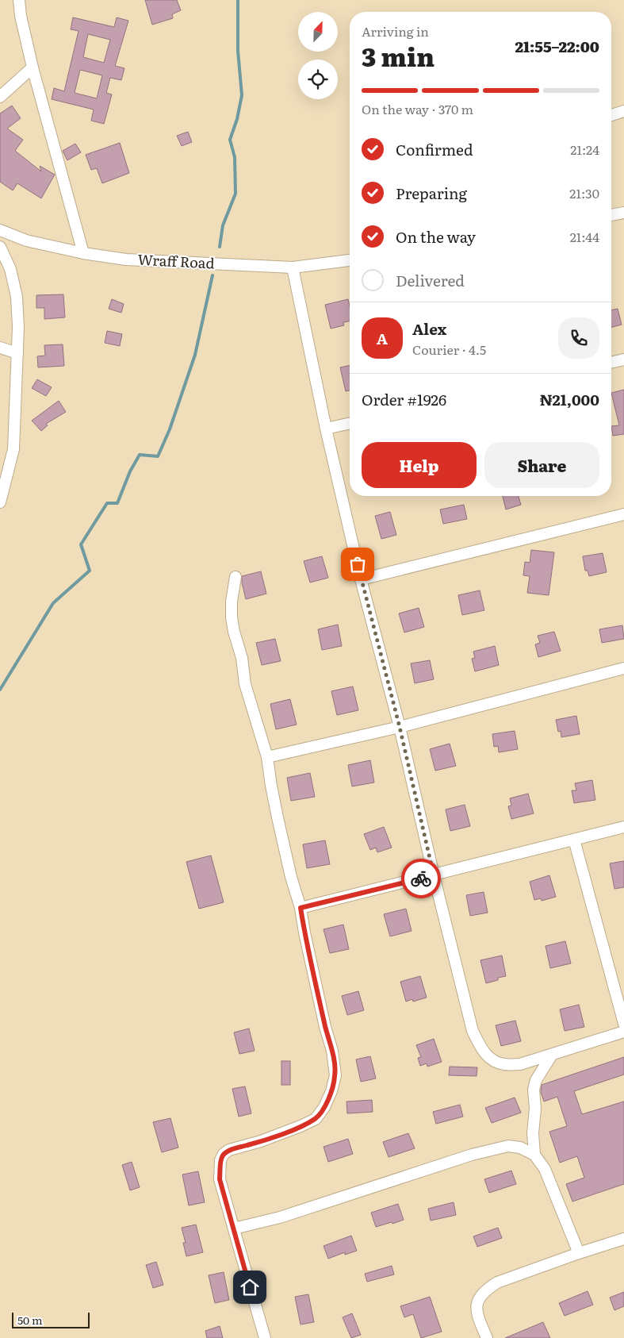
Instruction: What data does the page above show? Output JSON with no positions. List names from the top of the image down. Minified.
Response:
{"streets":{"street":["Wraff Road"]},"scale_bar":"50 m","north":"top right","page":{"heading":["3 min","Arriving in","21:55–22:00"],"panel":["Alex","Courier · 4.5","Order #1926","₦21,000"],"bar":"On the way · 370 m","list":[["Confirmed","21:24"],["Preparing","21:30"],["On the way","21:44"],"Delivered"],"round":"A","buttons":["Help","Share"],"scale":"50 m"}}
